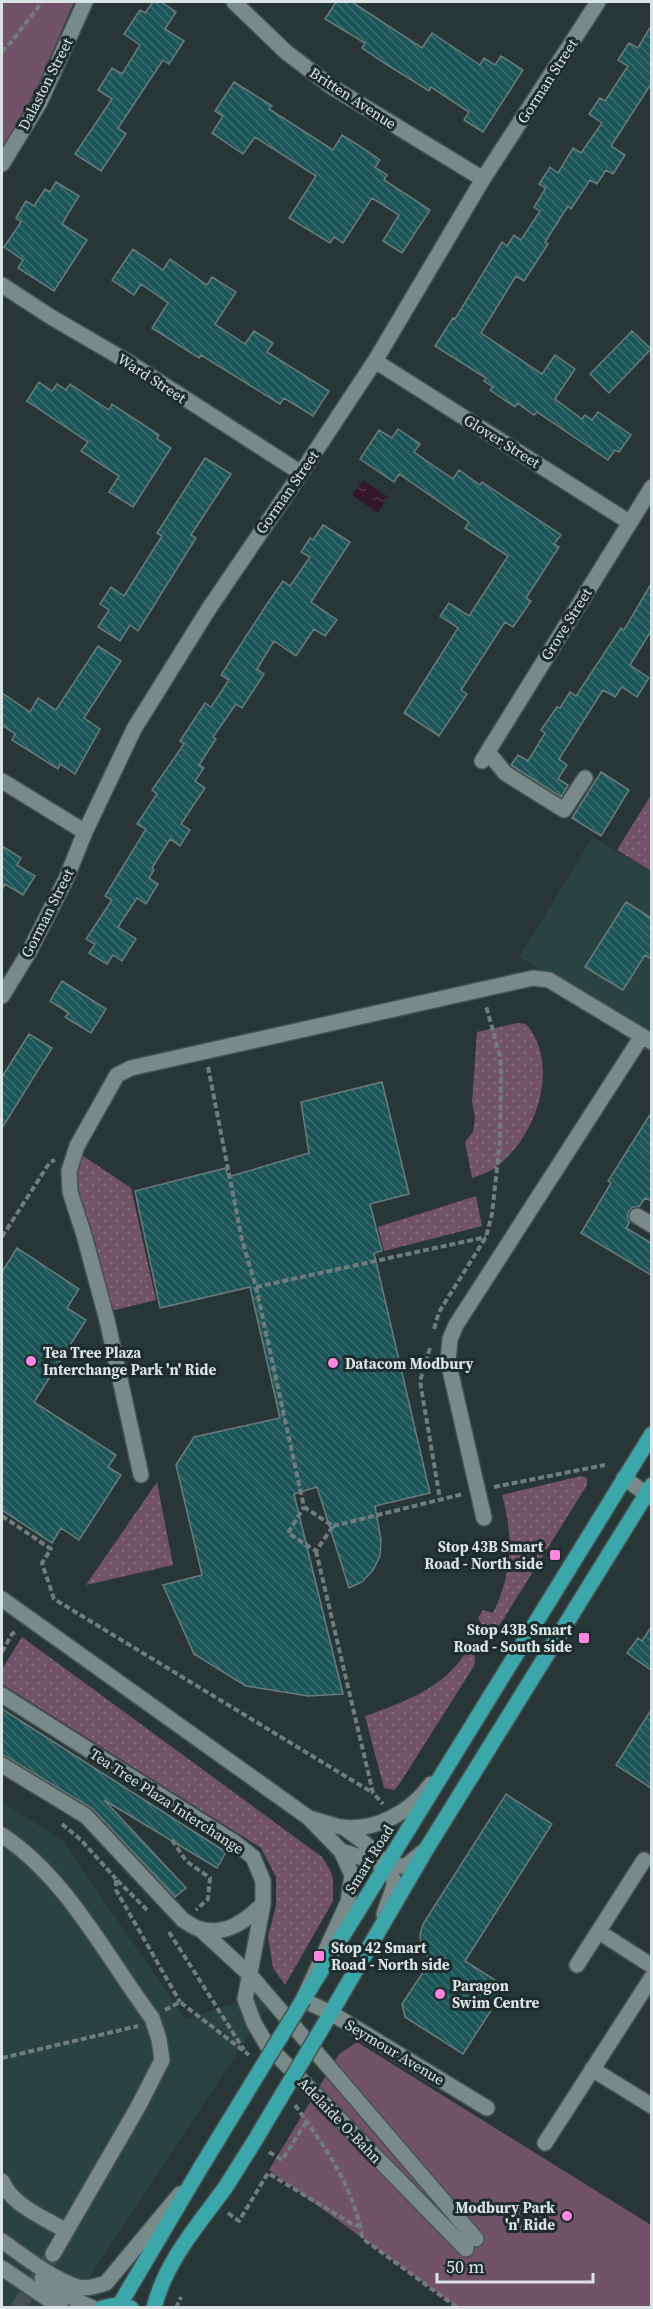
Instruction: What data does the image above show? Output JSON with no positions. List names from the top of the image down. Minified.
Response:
{"streets":{"main road":["Smart Road"],"street":["Gorman Street","Dalaston Street","Britten Avenue","Ward Street","Glover Street","Grove Street","Tea Tree Plaza Interchange","Seymour Avenue","Adelaide O-Bahn"]},"crossings":[["Gorman Street","Britten Avenue"],["Gorman Street","Ward Street"],["Gorman Street","Glover Street"],["Glover Street","Grove Street"],["Tea Tree Plaza Interchange","Adelaide O-Bahn"],["Smart Road","Seymour Avenue"]],"places":{"other":["Tea Tree Plaza Interchange Park 'n' Ride","Datacom Modbury","Paragon Swim Centre","Modbury Park 'n' Ride"],"transit":["Stop 43B Smart Road - North side","Stop 43B Smart Road - South side","Stop 42 Smart Road - North side"]},"scale_bar":"50 m"}
